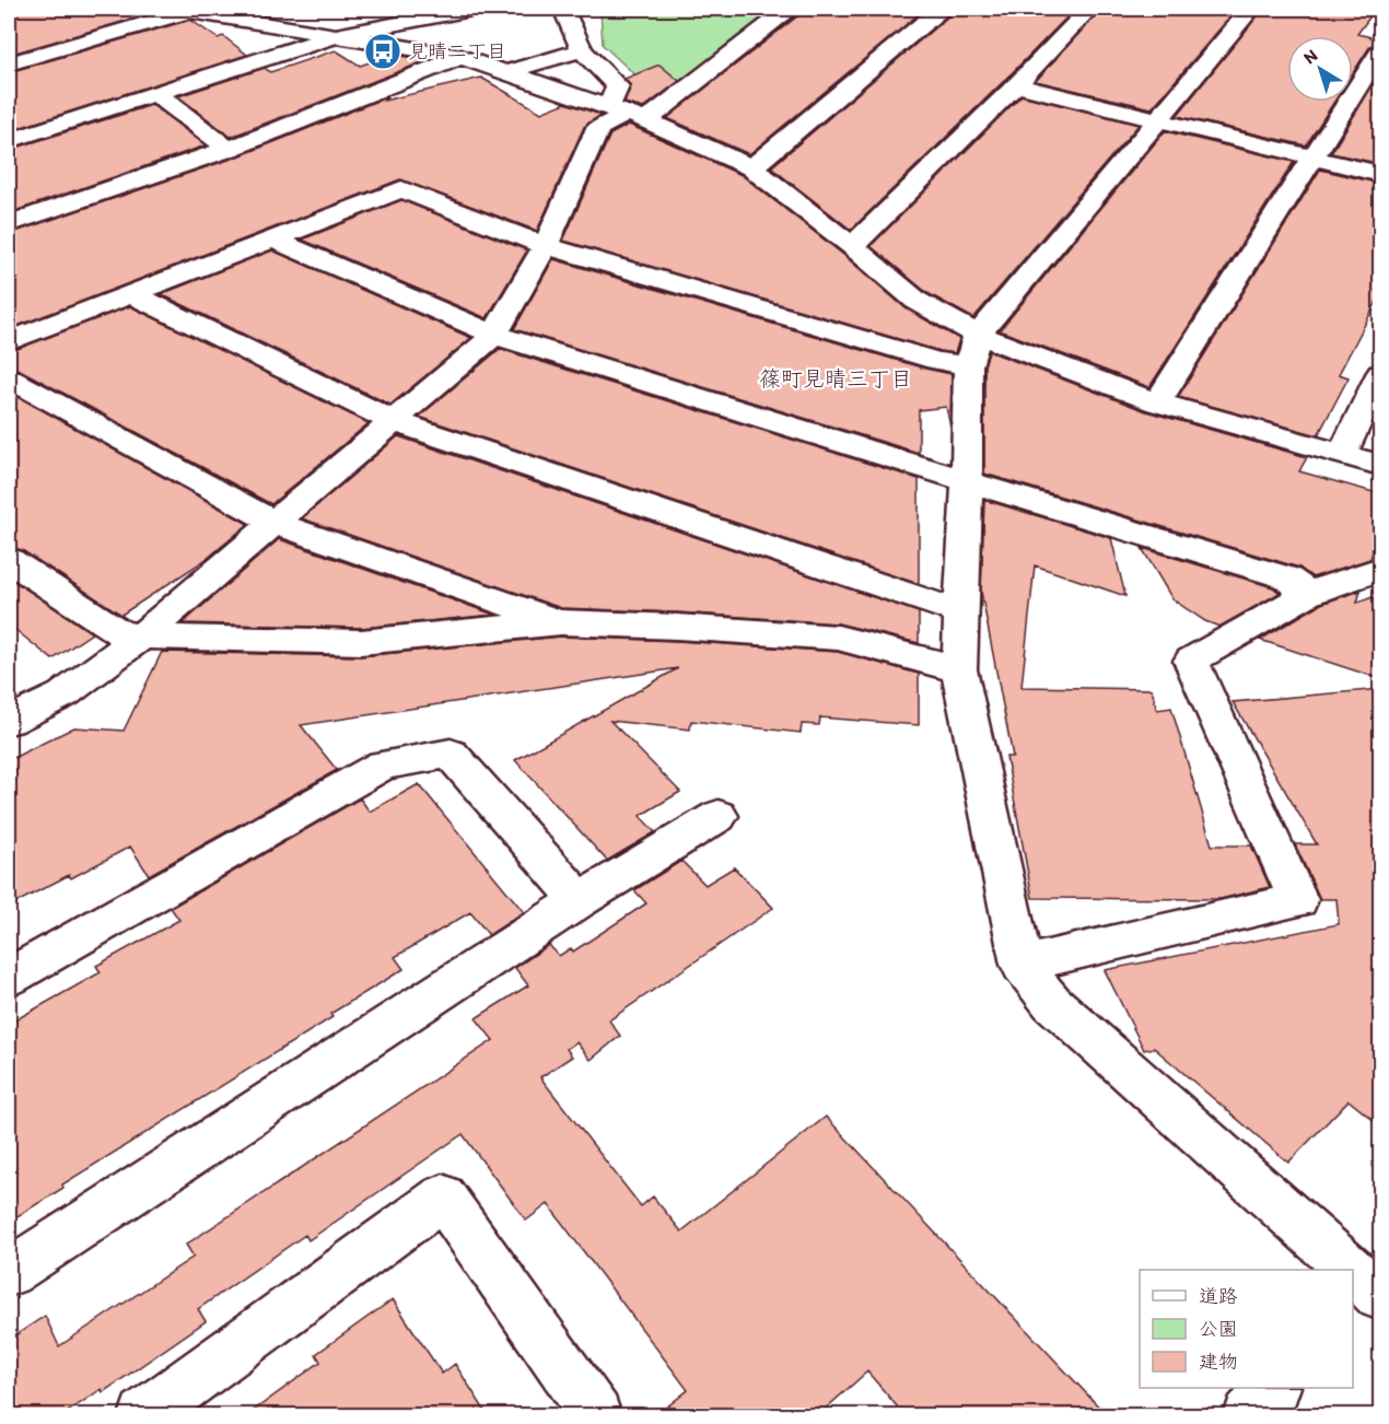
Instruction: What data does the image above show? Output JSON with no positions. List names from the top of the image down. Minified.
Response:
{"districts":["篠町見晴三丁目"],"places":{"bus stop":["見晴二丁目"]},"legend":["道路","公園","建物"],"north":"top left"}
